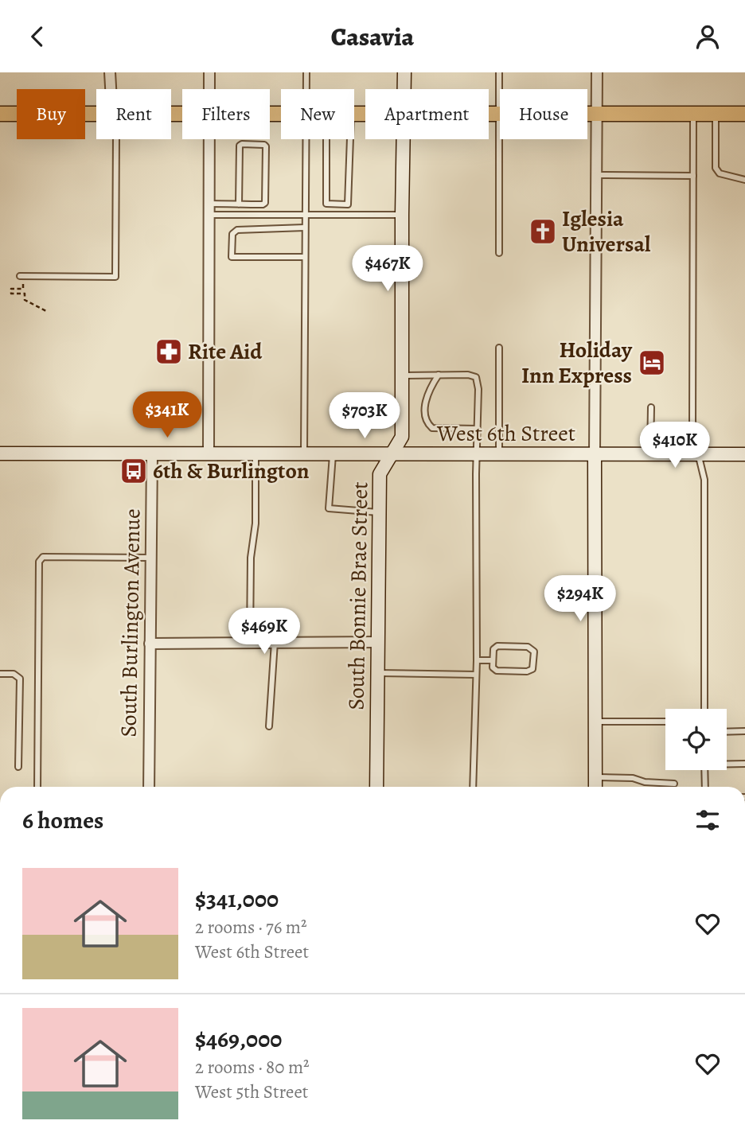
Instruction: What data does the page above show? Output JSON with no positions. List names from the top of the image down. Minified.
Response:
{"streets":{"street":["West 6th Street","South Bonnie Brae Street","South Burlington Avenue"]},"crossings":[["West 6th Street","South Bonnie Brae Street"],["West 6th Street","South Burlington Avenue"]],"places":{"church":["Iglesia Universal"],"pharmacy":["Rite Aid"],"hotel":["Holiday Inn Express"],"bus stop":["6th & Burlington"]},"page":{"header":"Casavia","chip":["Buy","Rent","Filters","New","Apartment","House"],"price":["$467K","$341K","$703K","$410K","$294K","$469K"],"heading":"6 homes","list":[{"name":"$341,000","note":"2 rooms · 76 m² · West 6th Street"},{"name":"$469,000","note":"2 rooms · 80 m² · West 5th Street"}]}}
